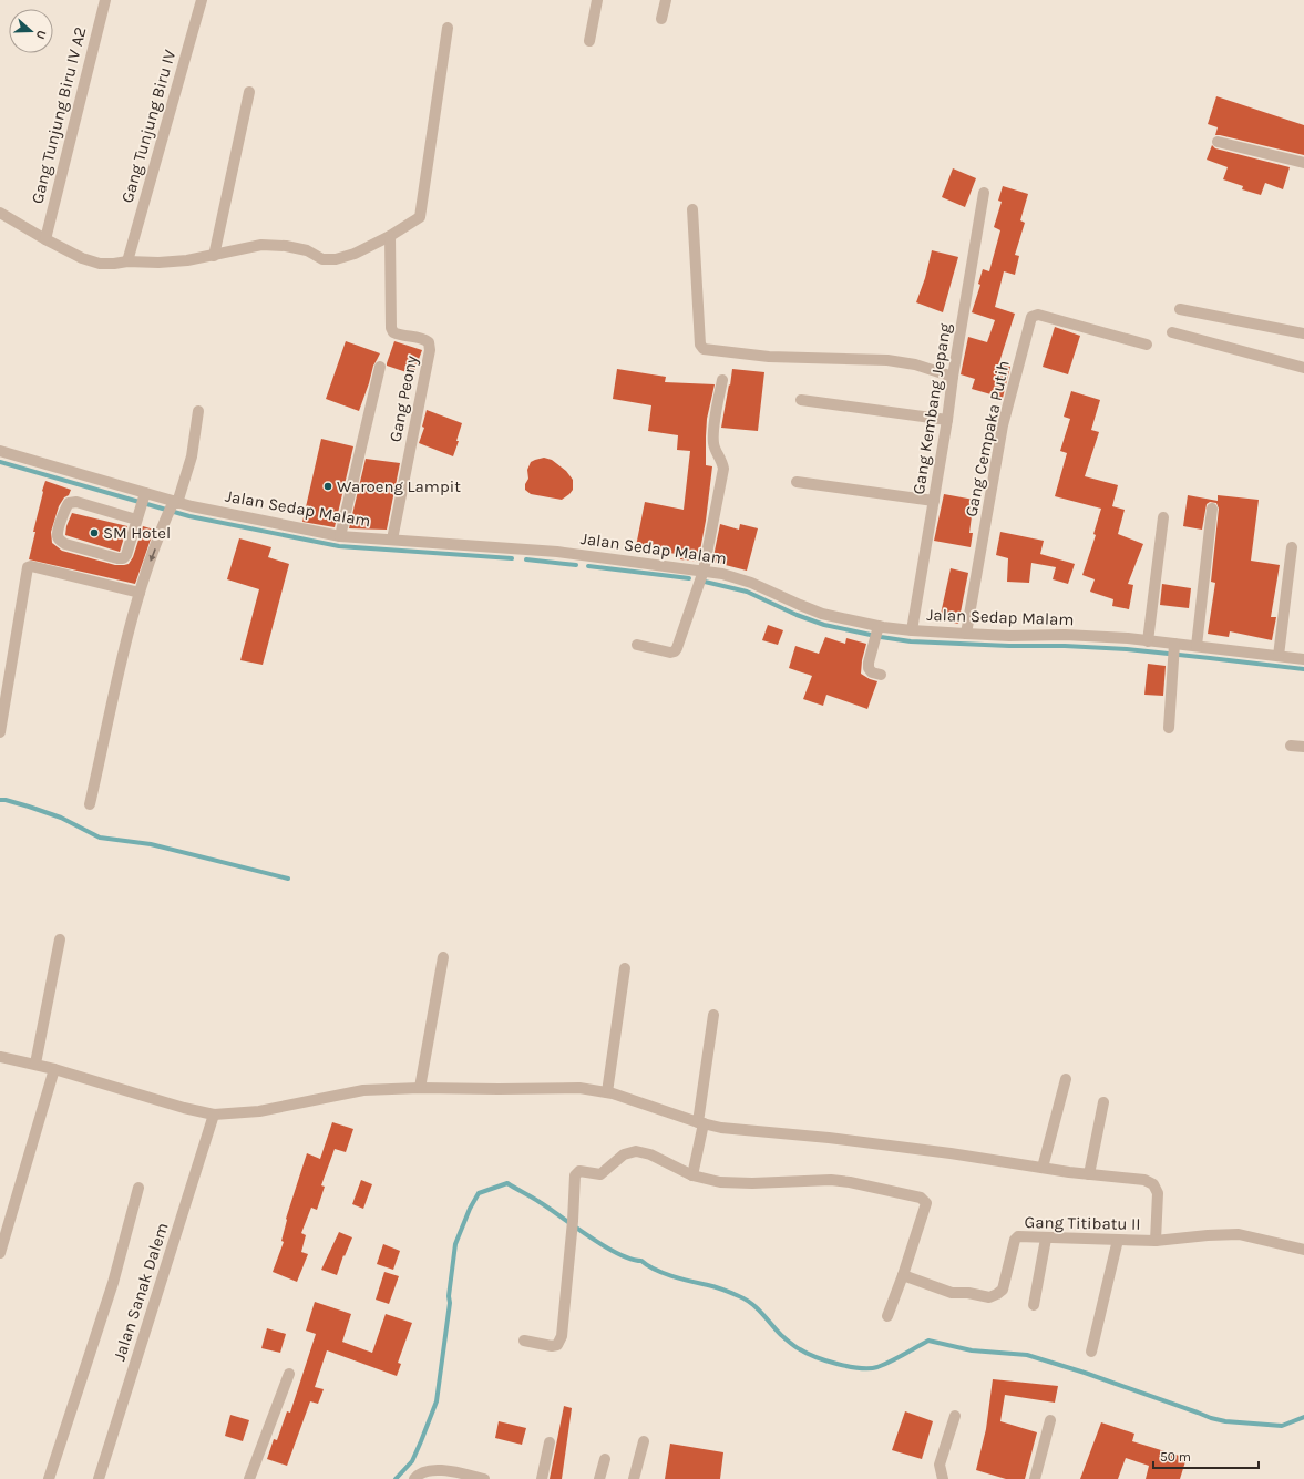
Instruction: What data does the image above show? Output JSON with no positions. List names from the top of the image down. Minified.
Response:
{"streets":{"street":["Gang Tunjung Biru IV A2","Gang Tunjung Biru IV","Gang Peony","Gang Kembang Jepang","Gang Cempaka Putih","Jalan Sedap Malam","Gang Titibatu II","Jalan Sanak Dalem"]},"crossings":[["Gang Peony","Jalan Sedap Malam"],["Gang Kembang Jepang","Jalan Sedap Malam"],["Gang Cempaka Putih","Jalan Sedap Malam"]],"places":["Waroeng Lampit","SM Hotel"],"scale_bar":"50 m","north":"right"}
